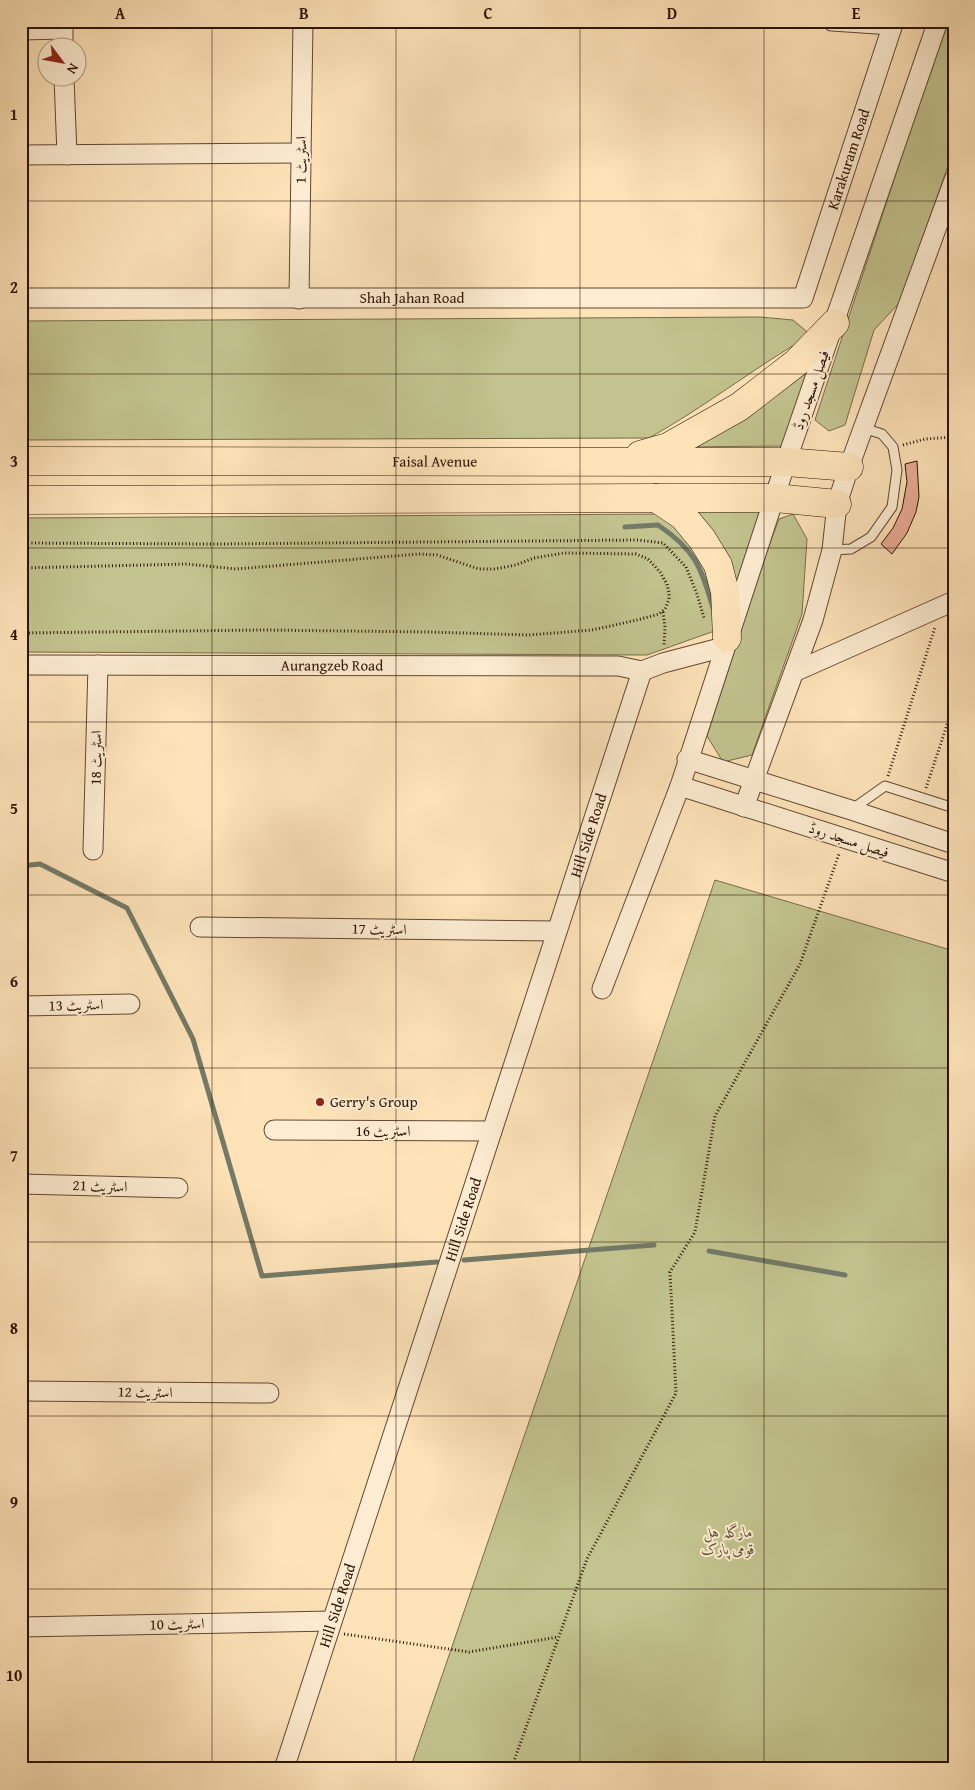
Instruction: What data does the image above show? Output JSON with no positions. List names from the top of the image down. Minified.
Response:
{"streets":{"main road":["Faisal Avenue"],"street":["اسٹریٹ 1","Karakuram Road","Shah Jahan Road","فیصل مسجد روڈ","Aurangzeb Road","اسٹریٹ 18","Hill Side Road","اسٹریٹ 17","اسٹریٹ 13","اسٹریٹ 16","اسٹریٹ 21","اسٹریٹ 12","اسٹریٹ 10"]},"crossings":[["اسٹریٹ 1","Shah Jahan Road"],["Karakuram Road","Shah Jahan Road"],["فیصل مسجد روڈ","Faisal Avenue"],["Aurangzeb Road","اسٹریٹ 18"],["Aurangzeb Road","Hill Side Road"],["Hill Side Road","اسٹریٹ 17"],["Hill Side Road","اسٹریٹ 16"],["Hill Side Road","اسٹریٹ 10"]],"parks":["مارگلہ ہل قومی پارک"],"places":["Gerry's Group"],"north":"bottom right","grid":{"columns":["A","B","C","D","E"],"rows":["1","2","3","4","5","6","7","8","9","10"]}}
